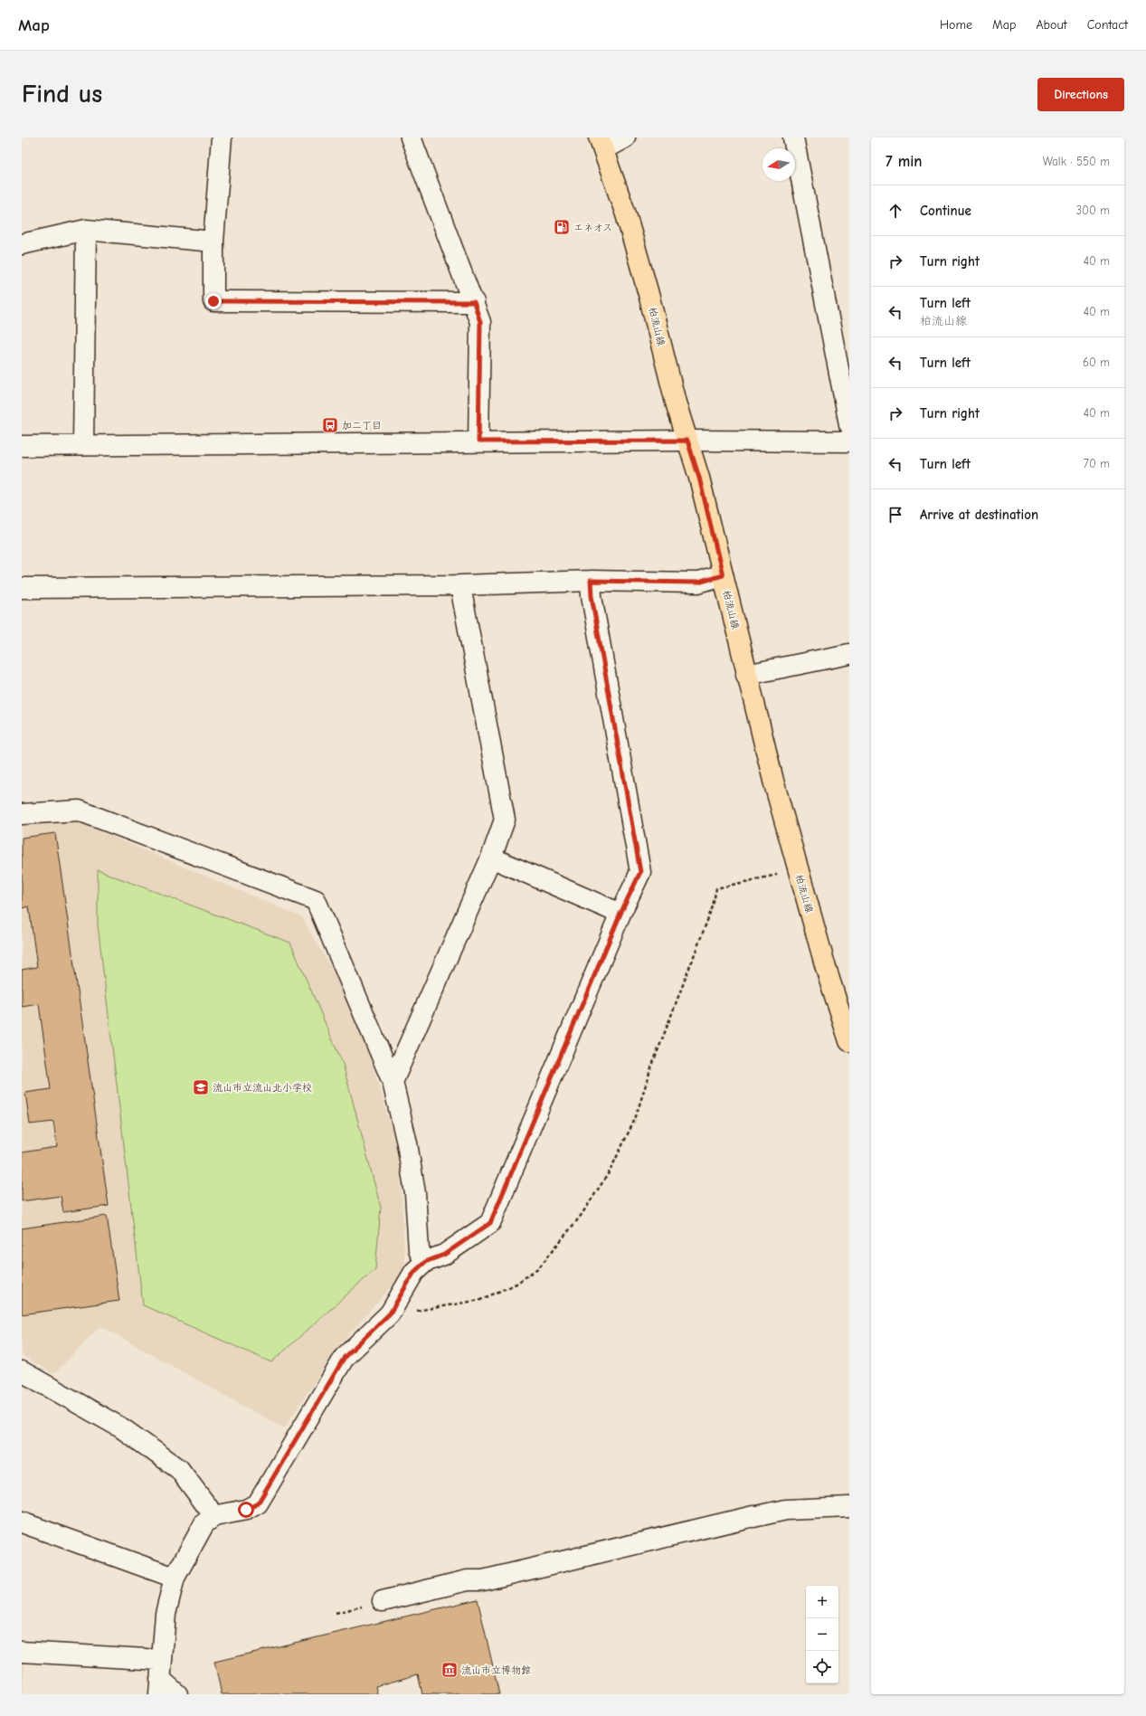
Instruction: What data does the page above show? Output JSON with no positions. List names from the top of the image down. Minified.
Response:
{"streets":{"main road":["柏流山線"]},"places":{"fuel station":["エネオス"],"bus stop":["加二丁目"],"school or university":["流山市立流山北小学校"],"museum":["流山市立博物館"]},"north":"left","page":{"header":"Map","nav":["Home","Map","About","Contact"],"buttons":"Directions","title":"Find us","heading":["7 min","Walk · 550 m"],"list":[["Continue","300 m"],["Turn right","40 m"],["Turn left","柏流山線","40 m"],["Turn left","60 m"],["Turn right","40 m"],["Turn left","70 m"],"Arrive at destination"],"map_buttons":["+","−"]}}
